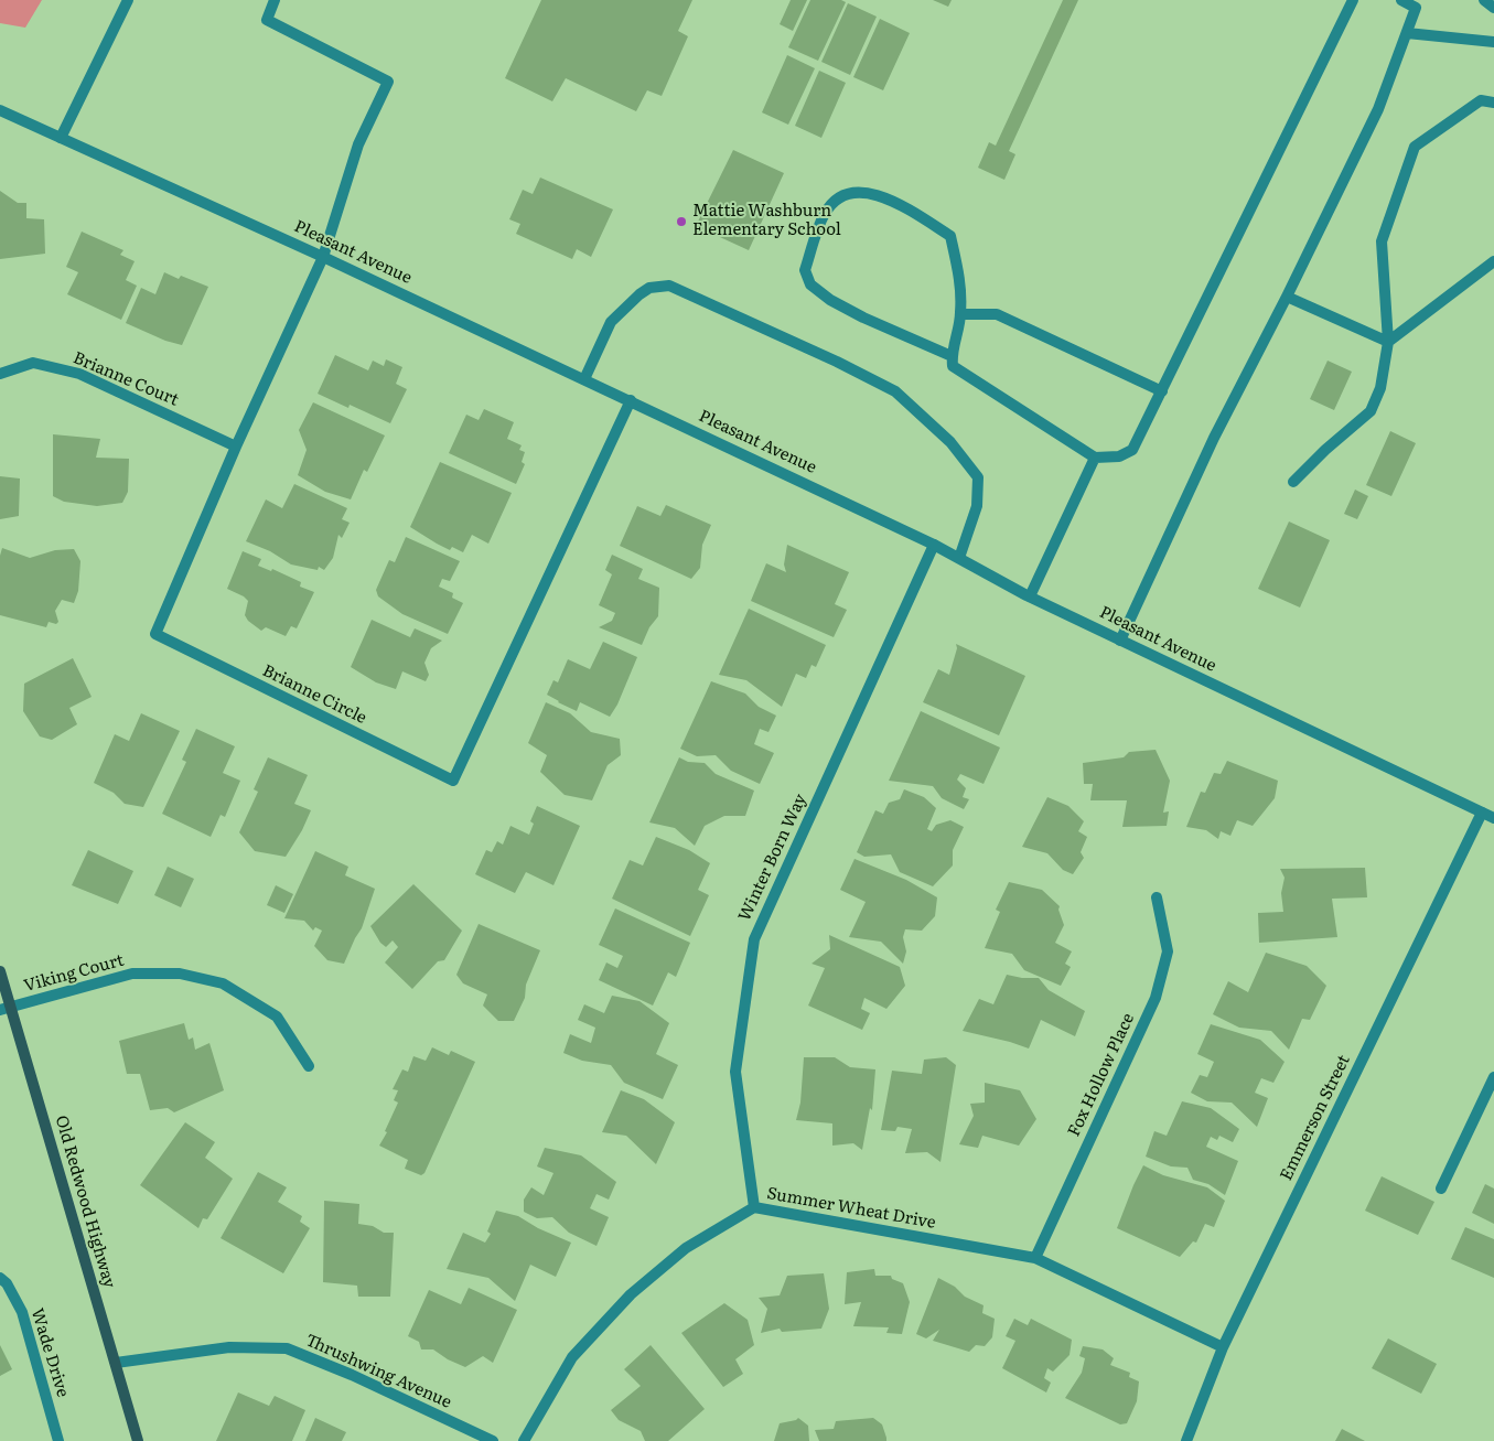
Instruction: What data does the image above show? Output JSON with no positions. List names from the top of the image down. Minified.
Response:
{"streets":{"main road":["Old Redwood Highway"],"street":["Pleasant Avenue","Brianne Court","Brianne Circle","Winter Born Way","Viking Court","Fox Hollow Place","Emmerson Street","Summer Wheat Drive","Wade Drive","Thrushwing Avenue"]},"crossings":[["Pleasant Avenue","Brianne Circle"],["Pleasant Avenue","Winter Born Way"],["Pleasant Avenue","Emmerson Street"],["Brianne Court","Brianne Circle"],["Winter Born Way","Summer Wheat Drive"],["Viking Court","Old Redwood Highway"],["Fox Hollow Place","Summer Wheat Drive"],["Emmerson Street","Summer Wheat Drive"],["Old Redwood Highway","Thrushwing Avenue"]],"places":["Mattie Washburn Elementary School"]}
